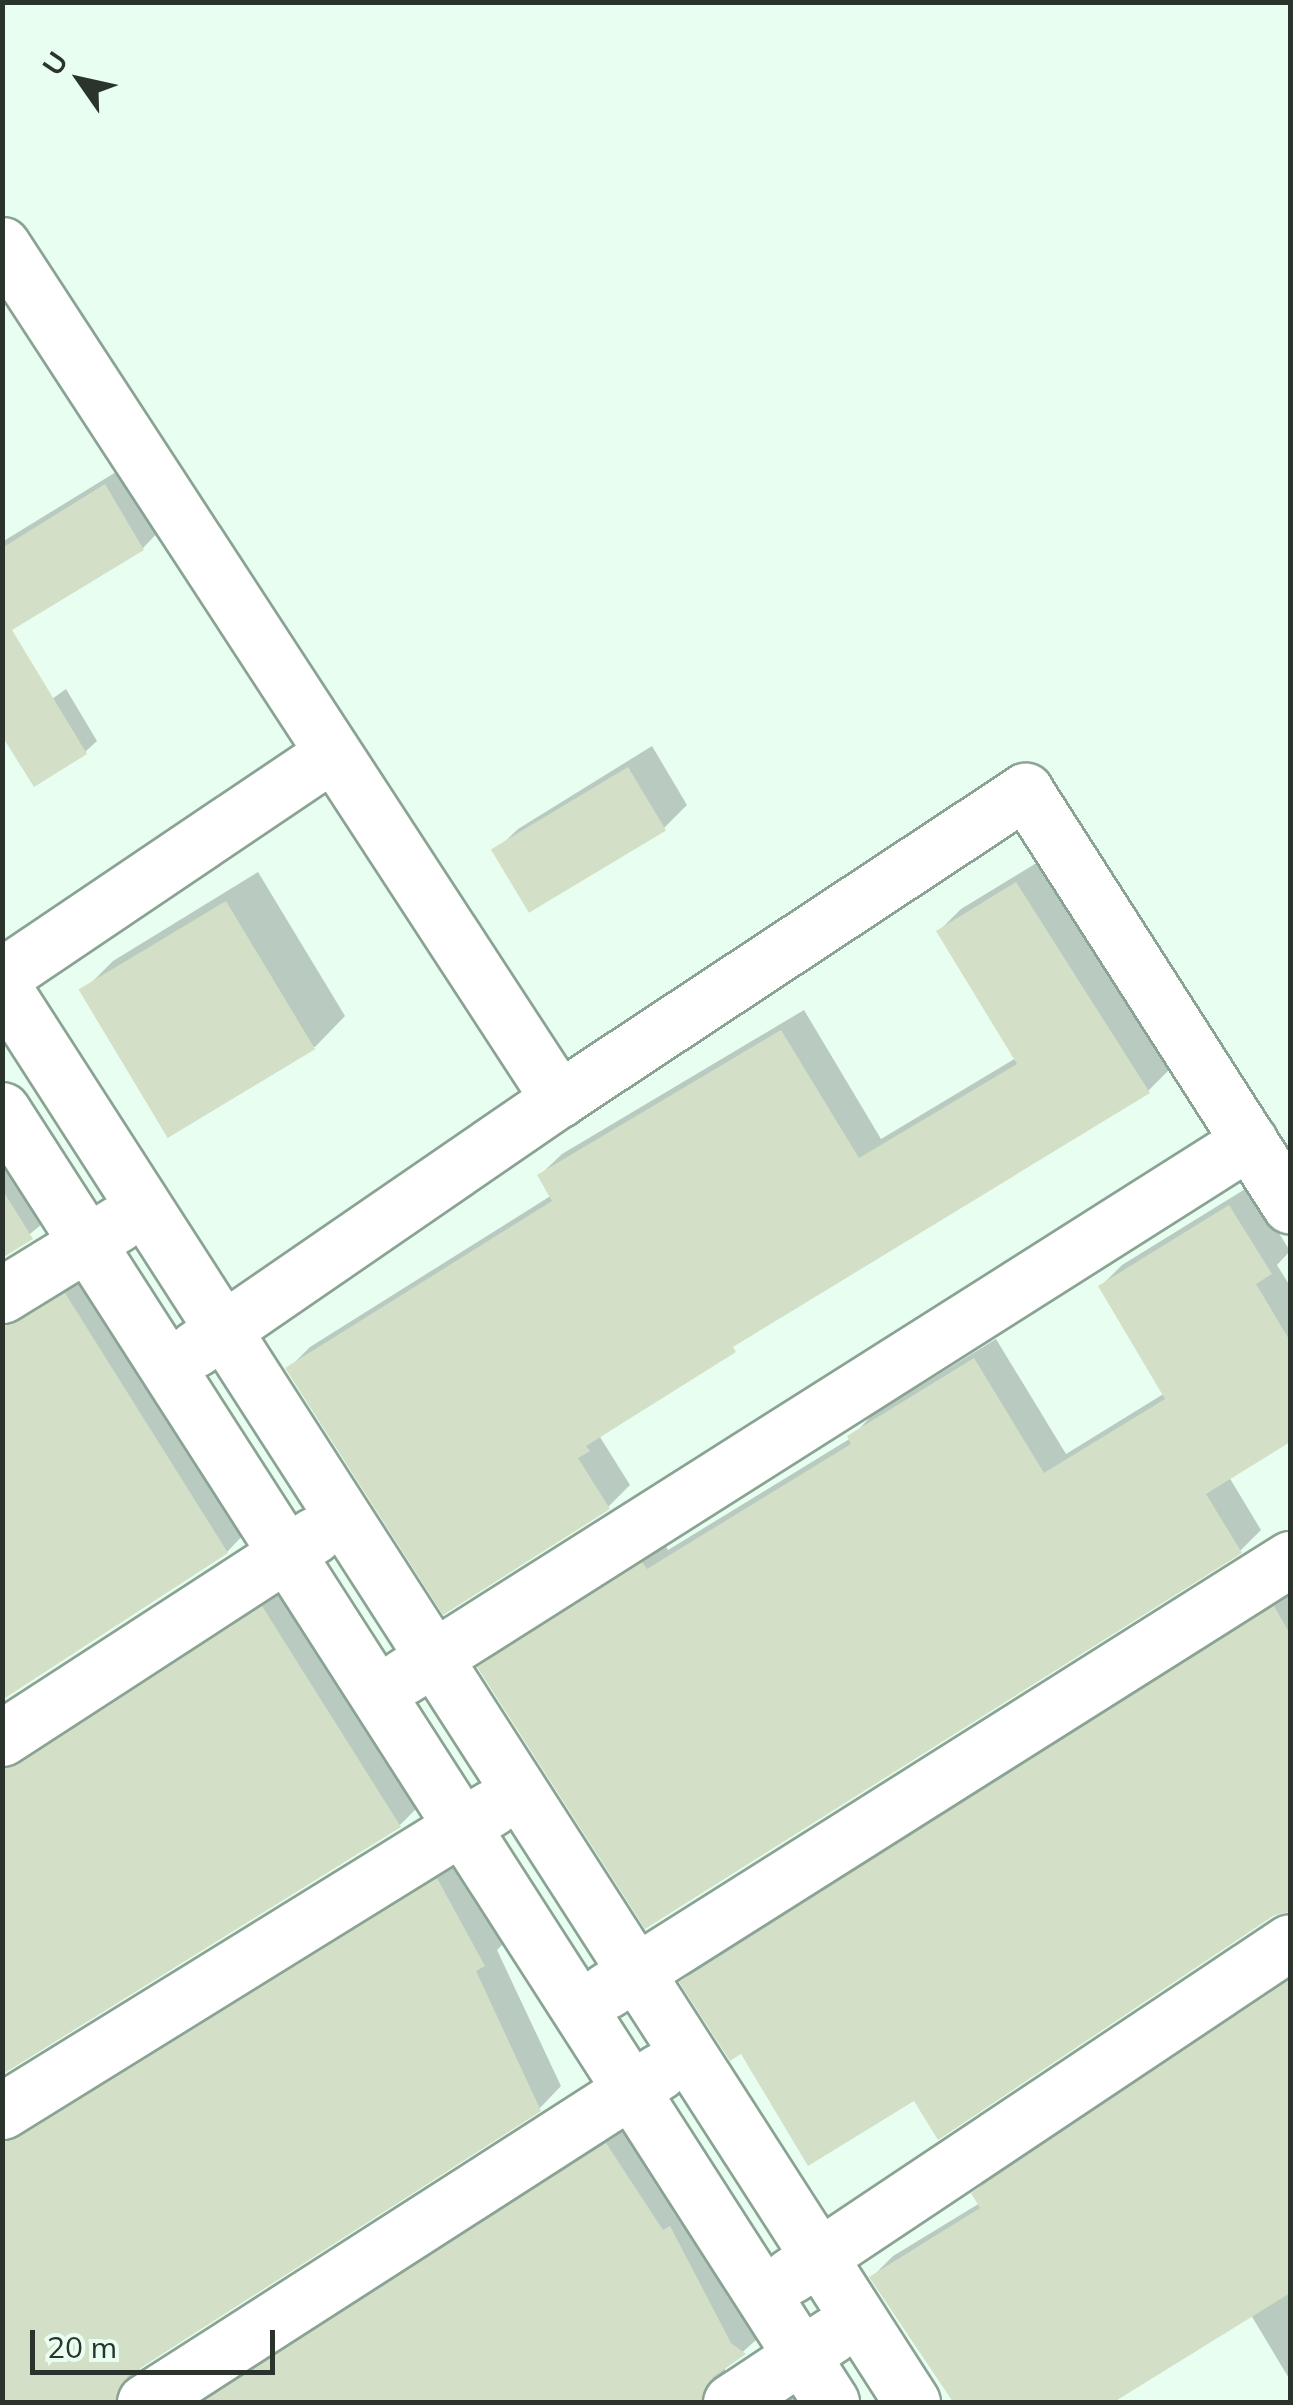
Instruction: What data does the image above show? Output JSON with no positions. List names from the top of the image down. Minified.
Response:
{"scale_bar":"20 m","north":"top left"}
